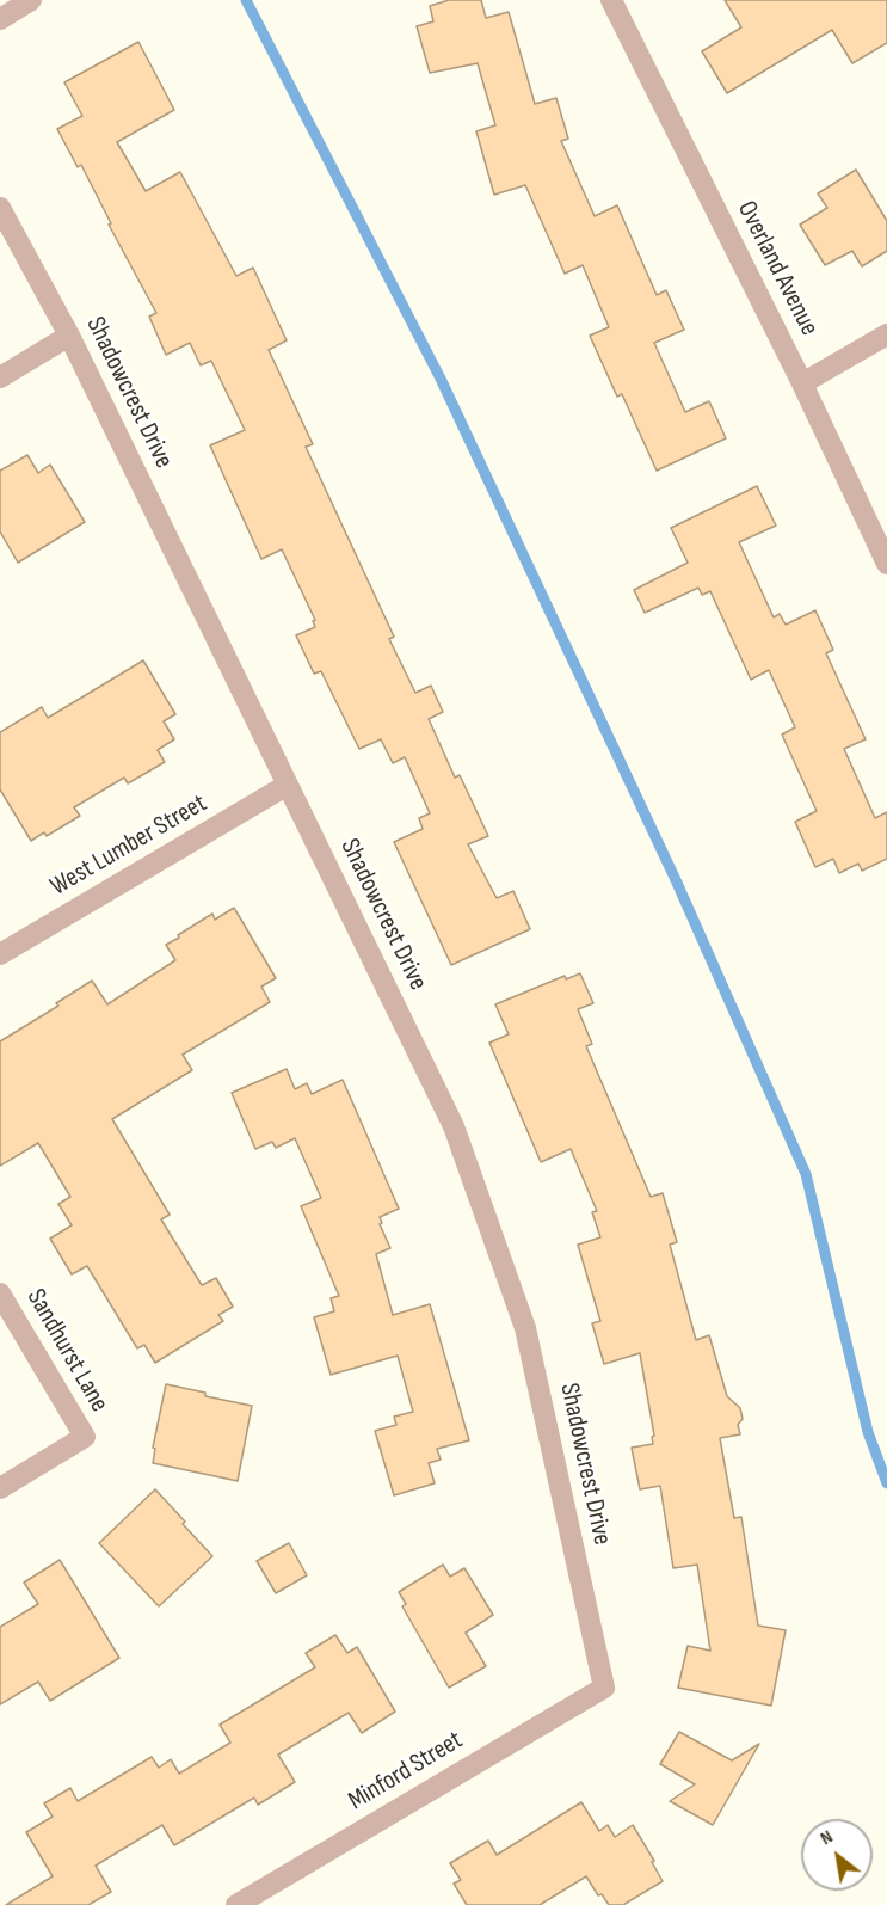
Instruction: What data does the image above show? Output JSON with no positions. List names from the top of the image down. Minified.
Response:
{"streets":{"street":["Overland Avenue","Shadowcrest Drive","West Lumber Street","Sandhurst Lane","Minford Street"]},"crossings":[["Shadowcrest Drive","West Lumber Street"],["Shadowcrest Drive","Minford Street"]],"north":"top left"}
